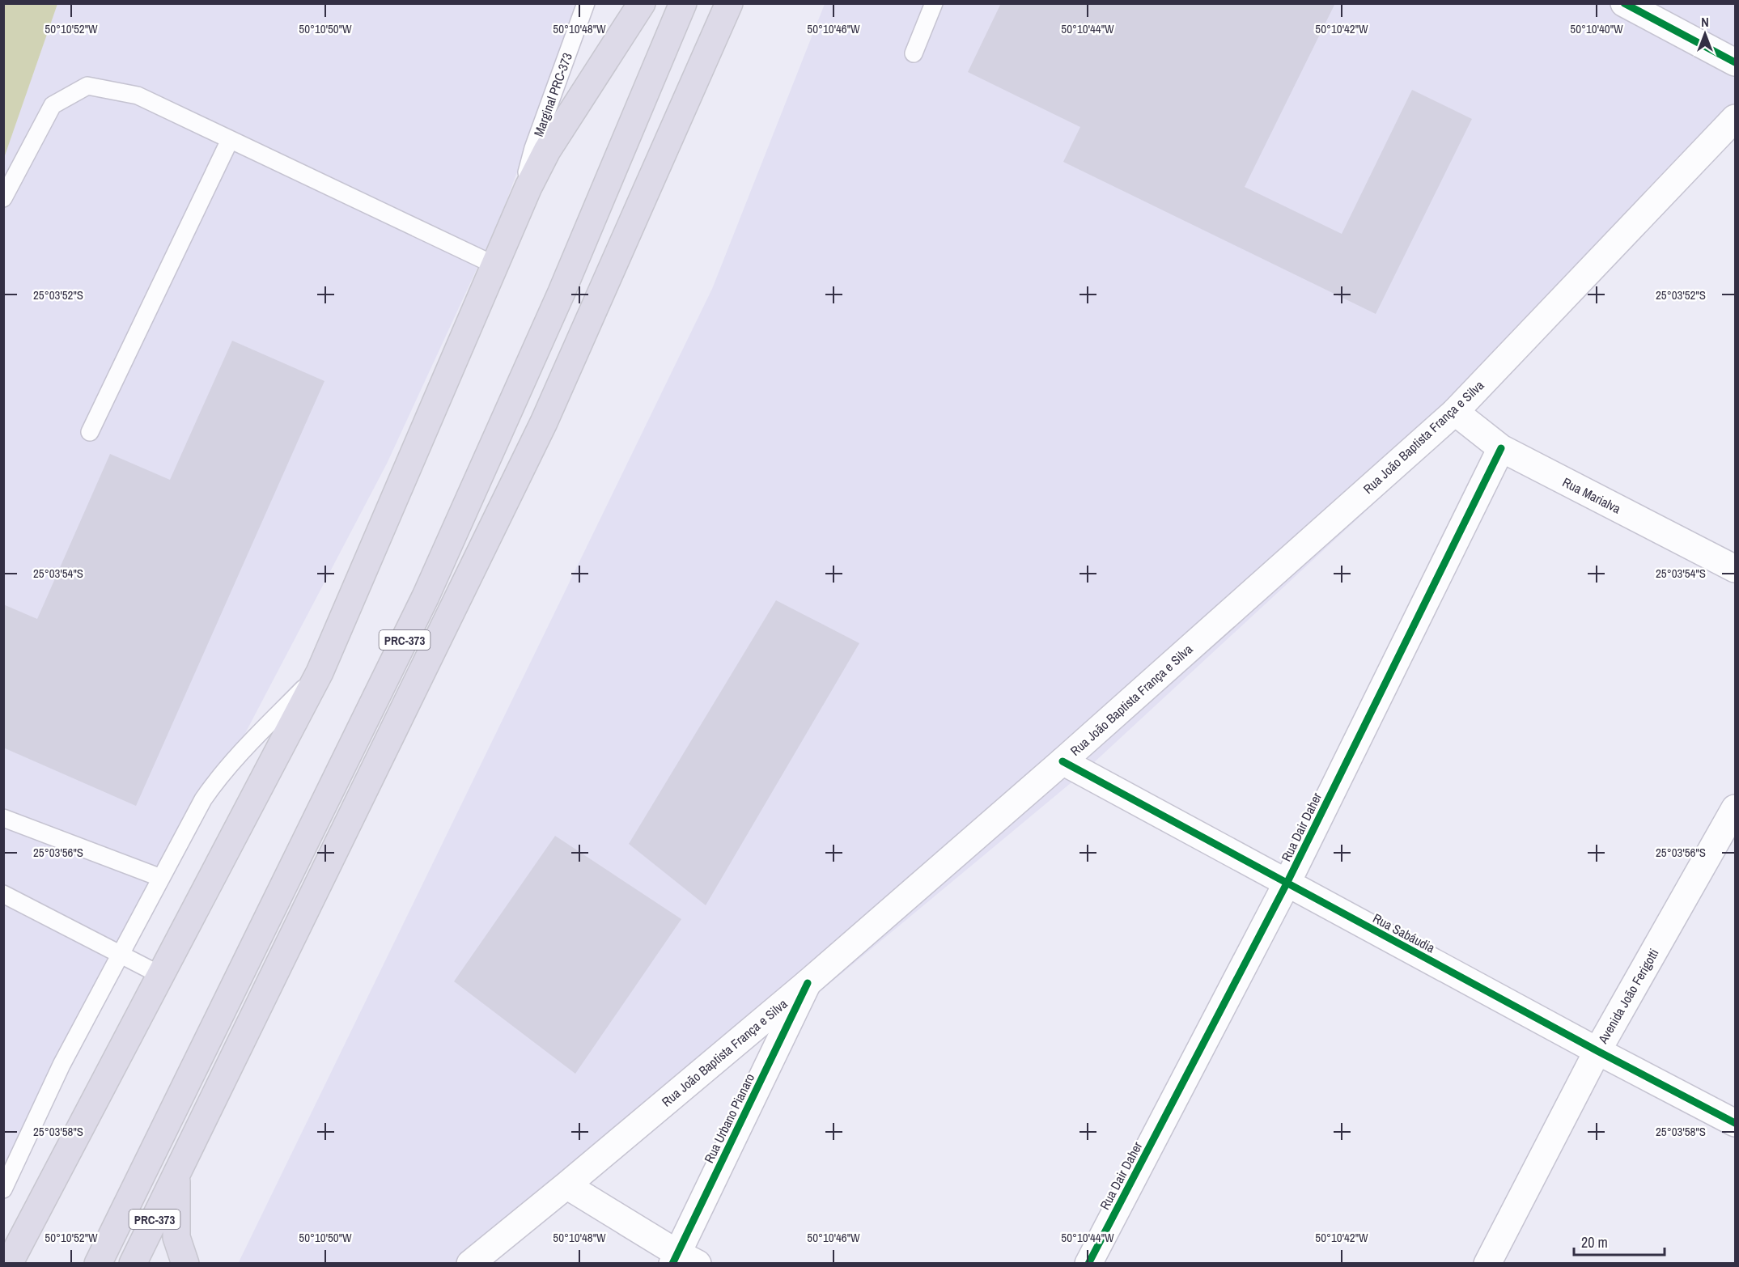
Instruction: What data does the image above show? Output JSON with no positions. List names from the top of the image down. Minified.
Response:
{"streets":{"highway":["PRC-373"],"street":["Rua João Baptista França e Silva","Rua Marialva","Rua Dair Daher","Rua Sabáudia","Avenida João Ferigotti","Rua Urbano Pianaro"],"lane":["Marginal PRC-373"]},"crossings":[["Rua João Baptista França e Silva","Rua Marialva"],["Rua João Baptista França e Silva","Rua Sabáudia"],["Rua João Baptista França e Silva","Rua Urbano Pianaro"],["Rua Marialva","Rua Dair Daher"],["Rua Dair Daher","Rua Sabáudia"],["Rua Sabáudia","Avenida João Ferigotti"]],"scale_bar":"20 m","north":"top","coordinates":["50°10'52\"W","50°10'50\"W","50°10'48\"W","50°10'46\"W","50°10'44\"W","50°10'42\"W","50°10'40\"W","25°03'52\"S","25°03'54\"S","25°03'56\"S","25°03'58\"S"]}
